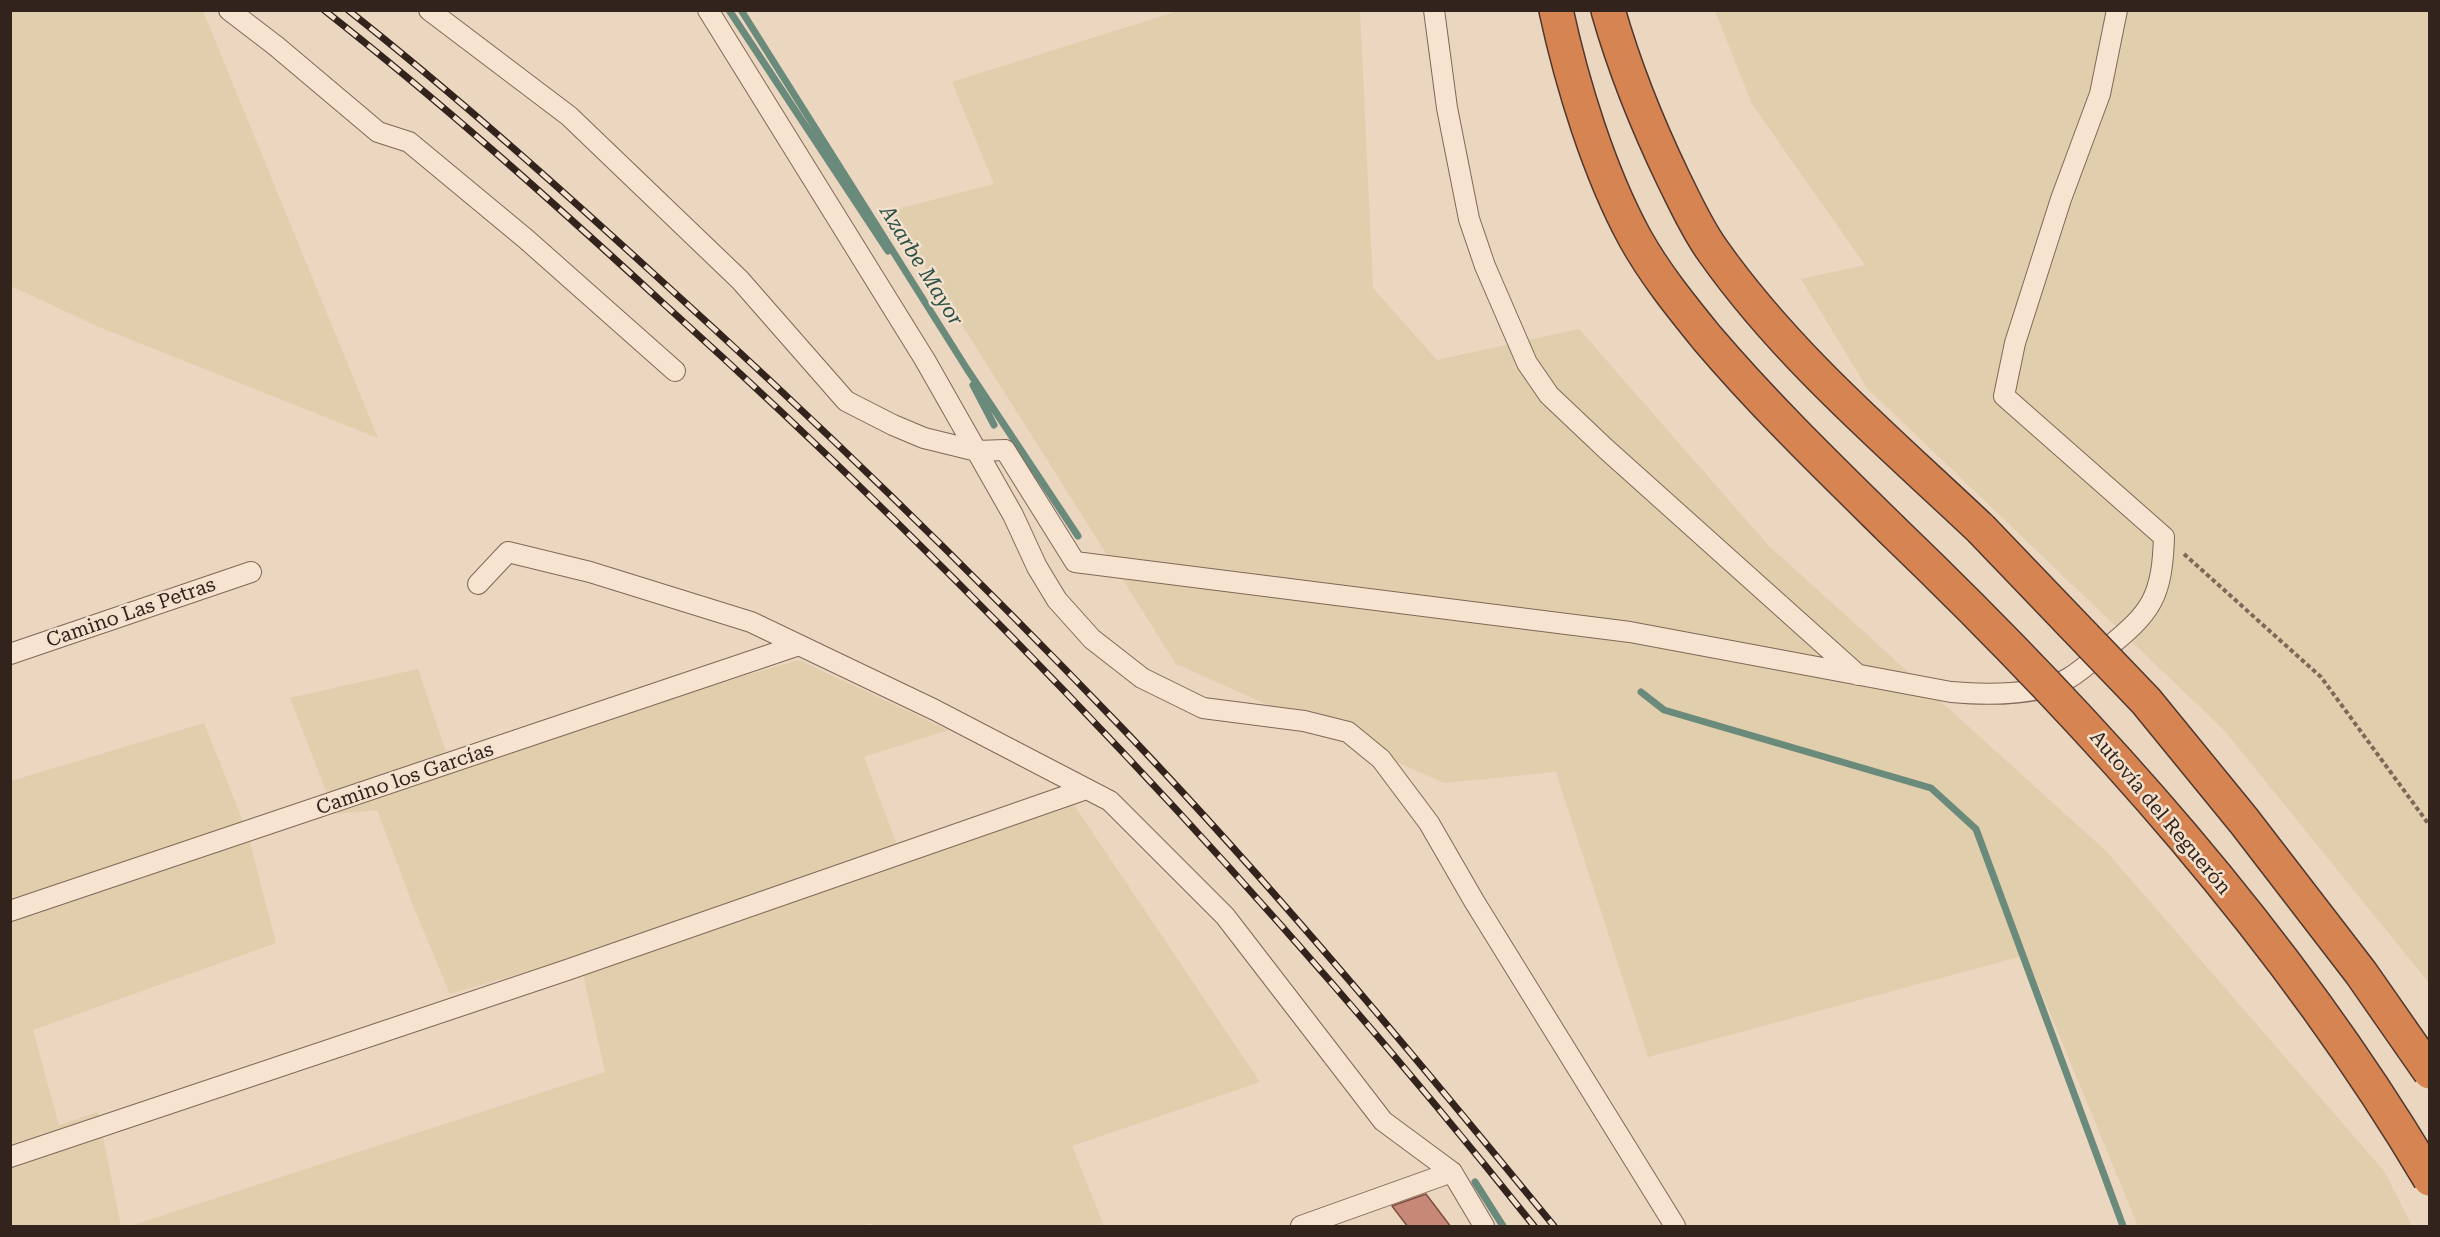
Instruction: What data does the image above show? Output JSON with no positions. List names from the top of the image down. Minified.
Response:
{"streets":{"highway":["Autovía del Reguerón"],"street":["Camino Las Petras","Camino los Garcías"]},"water":["Azarbe Mayor"]}
